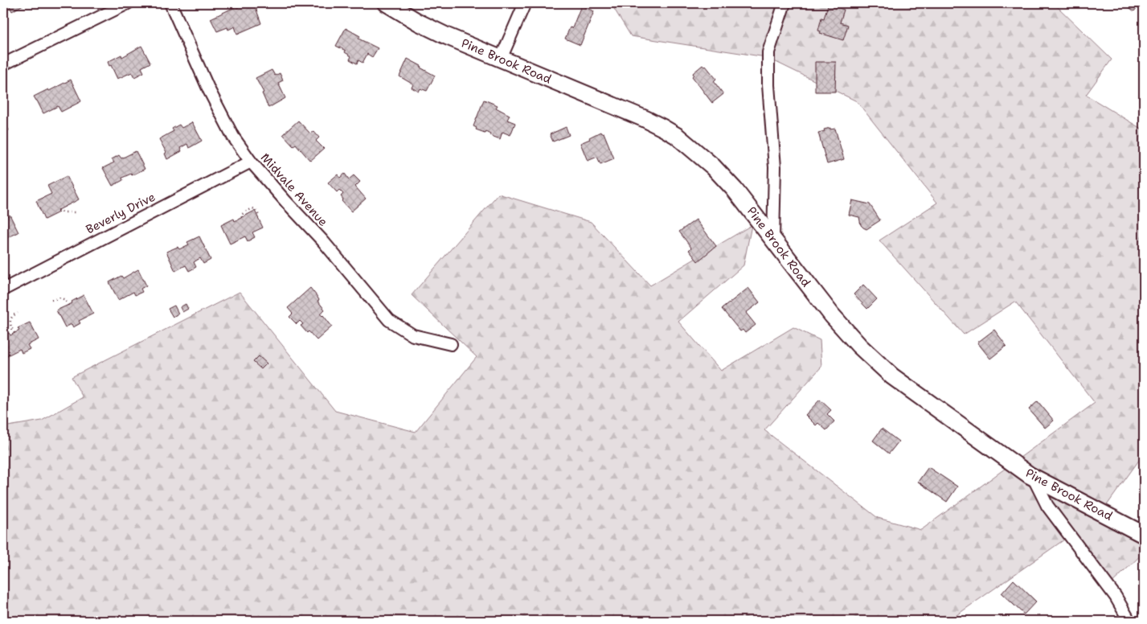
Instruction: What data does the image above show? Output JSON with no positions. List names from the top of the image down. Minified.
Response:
{"streets":{"street":["Pine Brook Road","Midvale Avenue","Beverly Drive"]},"crossings":[["Midvale Avenue","Beverly Drive"]]}
